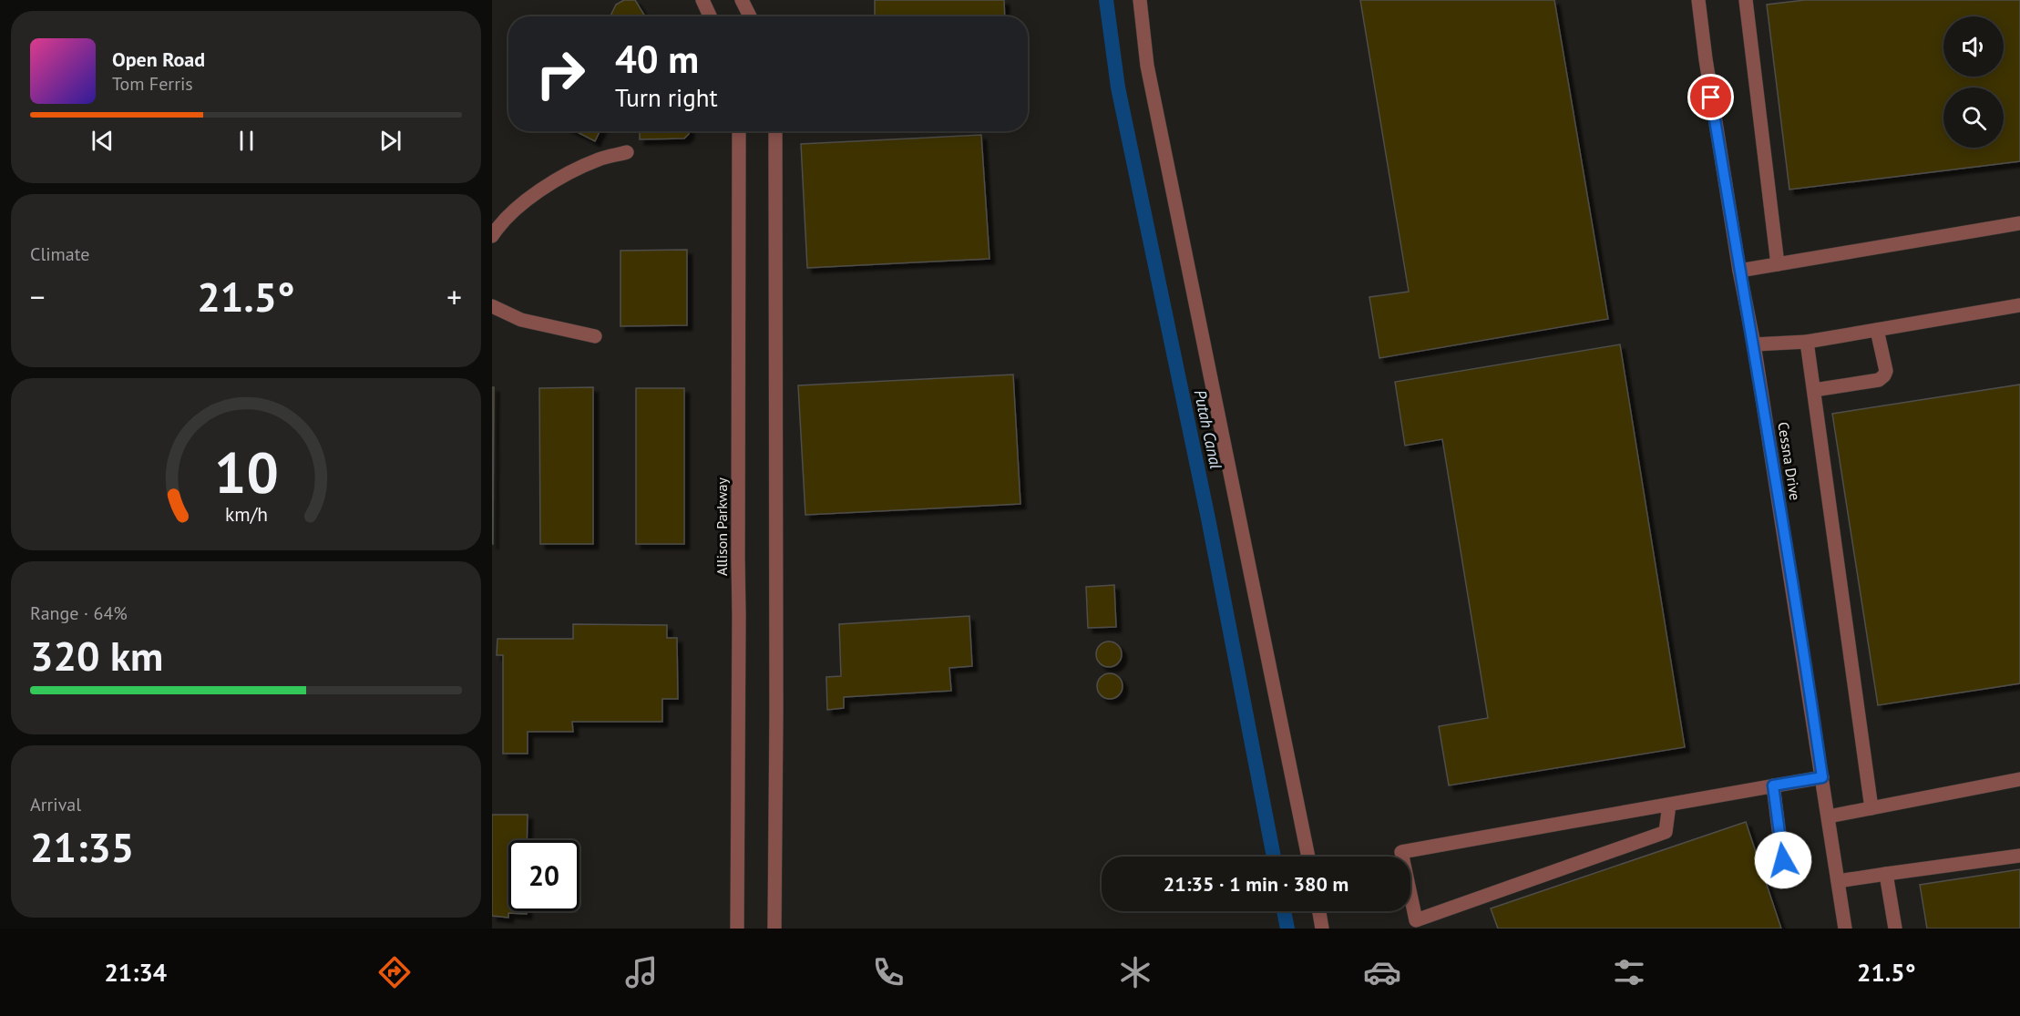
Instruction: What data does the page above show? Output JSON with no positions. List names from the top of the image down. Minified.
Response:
{"streets":{"street":["Cessna Drive","Allison Parkway"]},"water":["Putah Canal"],"page":{"turn":["40 m","Turn right"],"song":["Open Road","Tom Ferris"],"tile":["Climate",["Range · 64%","320 km"],["Arrival","21:35"]],"heat":["−","21.5°","+"],"limit":"20","trip":"21:35 · 1 min · 380 m","tabs":["21:34","21.5°"],"gauge":["10","km/h"]}}
